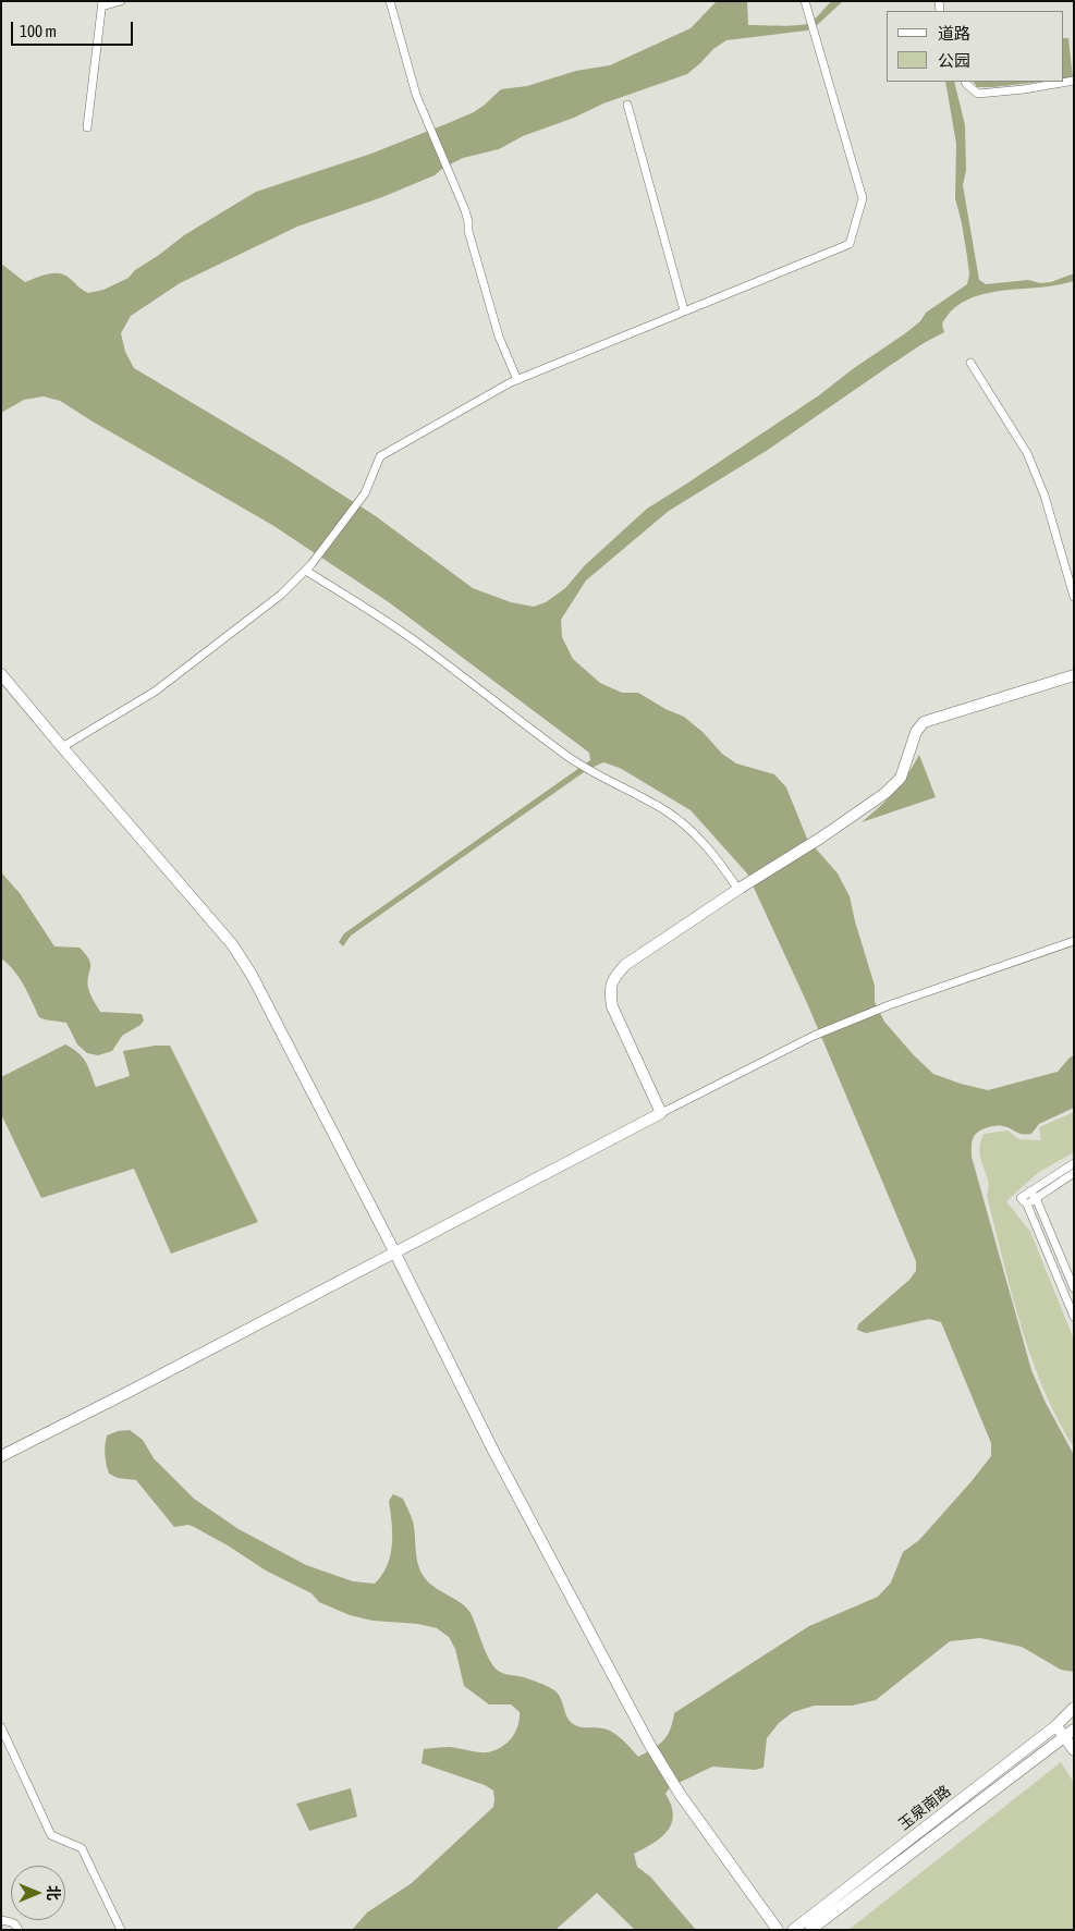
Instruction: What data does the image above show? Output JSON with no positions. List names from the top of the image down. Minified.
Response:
{"streets":{"street":["玉泉南路"]},"legend":["道路","公园"],"scale_bar":"100 m","north":"right"}
